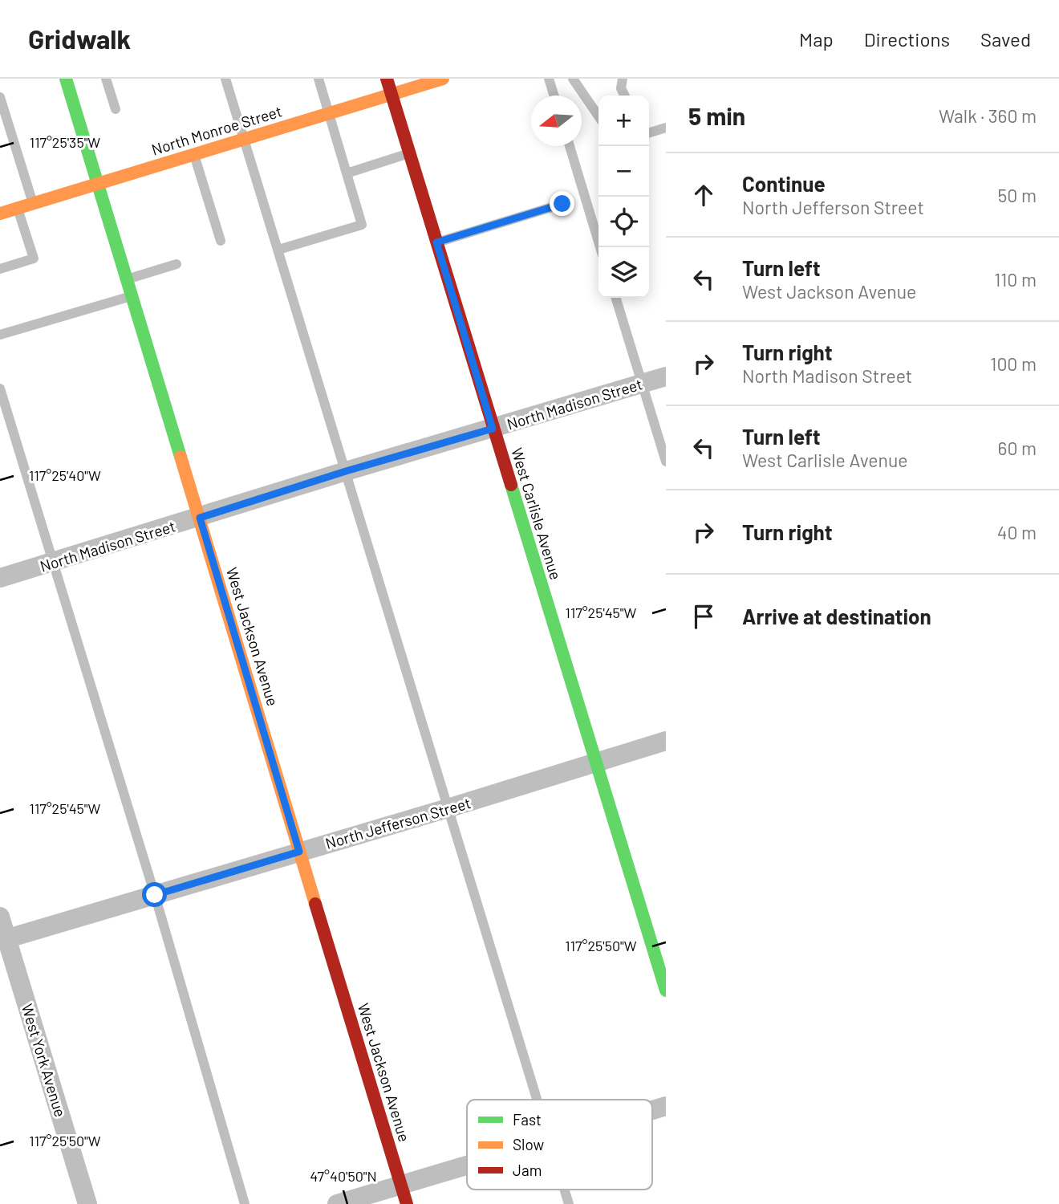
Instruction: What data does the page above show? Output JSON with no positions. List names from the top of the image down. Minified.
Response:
{"streets":{"street":["North Monroe Street","North Madison Street","West Carlisle Avenue","West Jackson Avenue","North Jefferson Street","West York Avenue"]},"crossings":[["North Monroe Street","West Carlisle Avenue"],["North Monroe Street","West Jackson Avenue"],["North Madison Street","West Carlisle Avenue"],["North Madison Street","West Jackson Avenue"],["West Carlisle Avenue","North Jefferson Street"],["West Jackson Avenue","North Jefferson Street"],["North Jefferson Street","West York Avenue"]],"legend":["Fast","Slow","Jam"],"north":"left","page":{"header":"Gridwalk","nav":["Map","Directions","Saved"],"heading":["5 min","Walk · 360 m"],"map_buttons":["+","−"],"list":[["Continue","North Jefferson Street","50 m"],["Turn left","West Jackson Avenue","110 m"],["Turn right","North Madison Street","100 m"],["Turn left","West Carlisle Avenue","60 m"],["Turn right","40 m"],"Arrive at destination"]},"coordinates":["117°25'35\"W","117°25'40\"W","117°25'45\"W","117°25'50\"W","47°40'50\"N"]}
